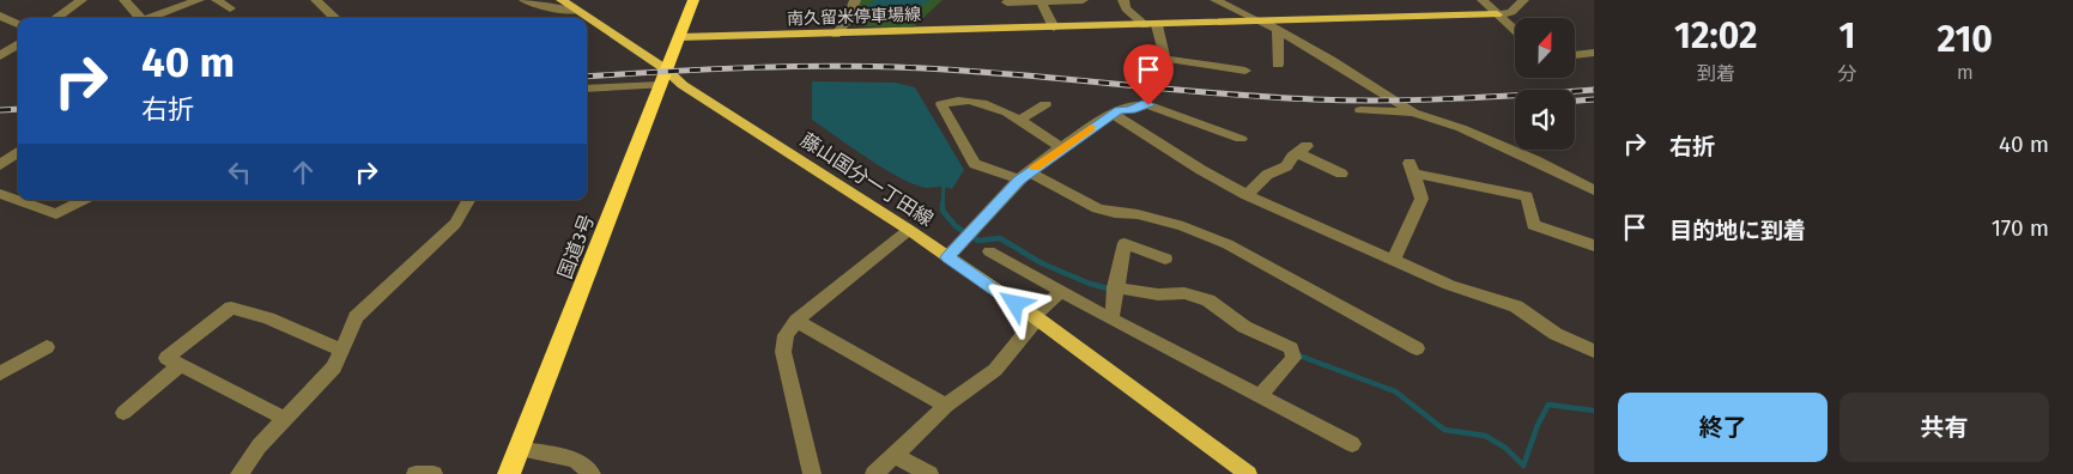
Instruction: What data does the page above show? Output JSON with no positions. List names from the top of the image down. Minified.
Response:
{"streets":{"highway":["国道3号"],"main road":["南久留米停車場線","藤山国分一丁田線"]},"crossings":[["南久留米停車場線","国道3号"],["藤山国分一丁田線","国道3号"]],"north":"top","page":{"eta":["12:02","到着","1","分","210","m"],"turn":["40 m","右折"],"list":[{"name":"右折","value":"40 m"},{"name":"目的地に到着","value":"170 m"}],"buttons":["終了","共有"]}}
